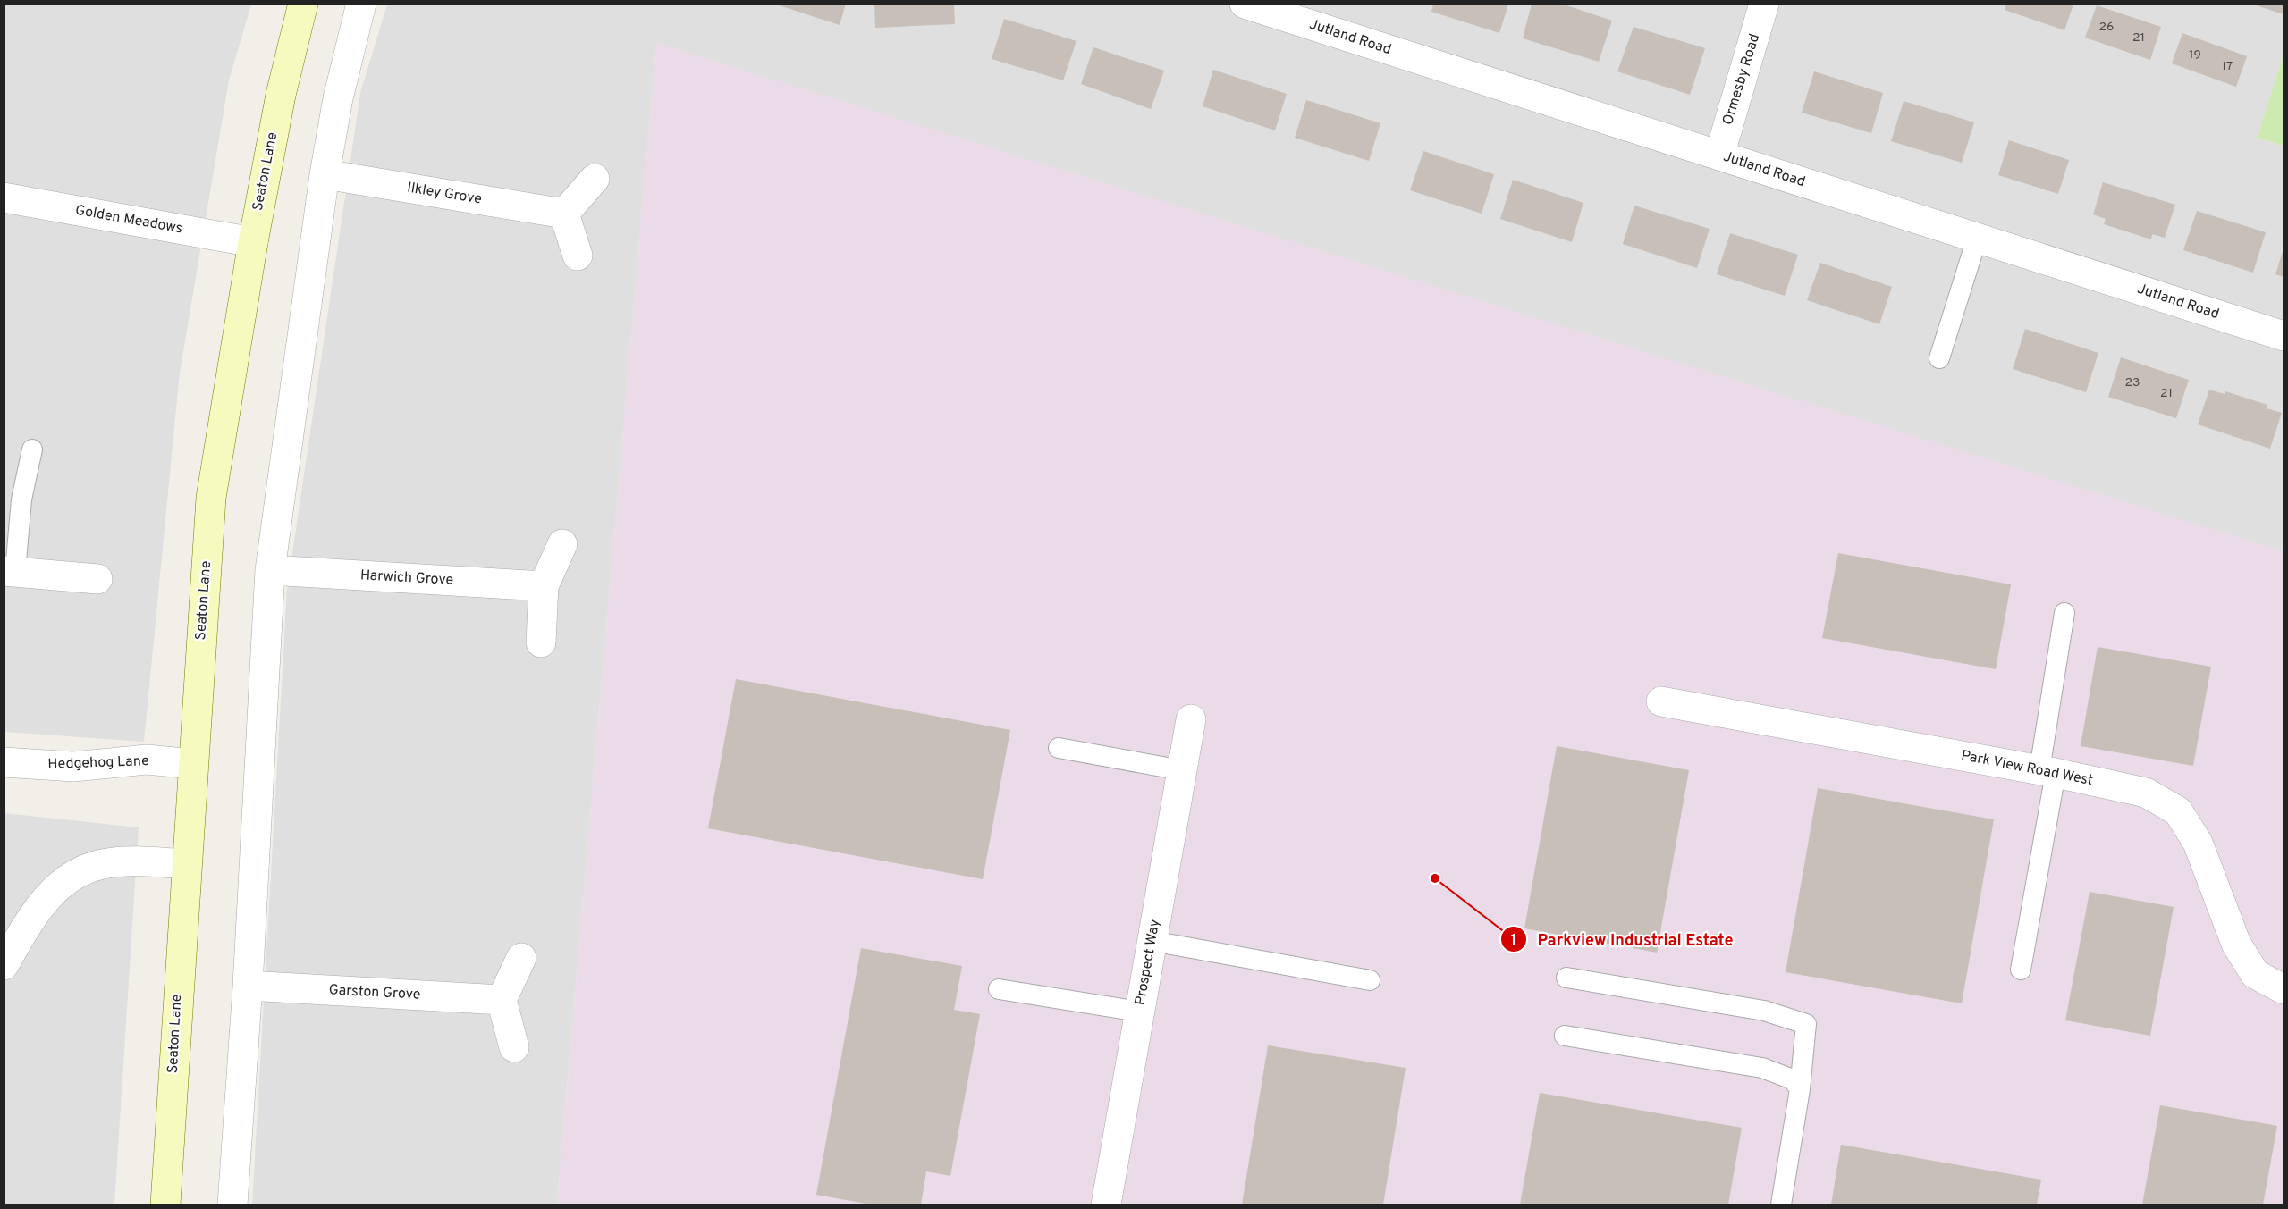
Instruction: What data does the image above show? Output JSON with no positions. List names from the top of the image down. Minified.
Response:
{"streets":{"main road":["Seaton Lane"],"street":["Jutland Road","Ormesby Road","Ilkley Grove","Golden Meadows","Harwich Grove","Hedgehog Lane","Park View Road West","Prospect Way","Garston Grove"]},"crossings":[["Jutland Road","Ormesby Road"],["Seaton Lane","Golden Meadows"],["Seaton Lane","Hedgehog Lane"]],"places":["Parkview Industrial Estate"],"house_numbers":["26","21","19","17","23","21"]}
